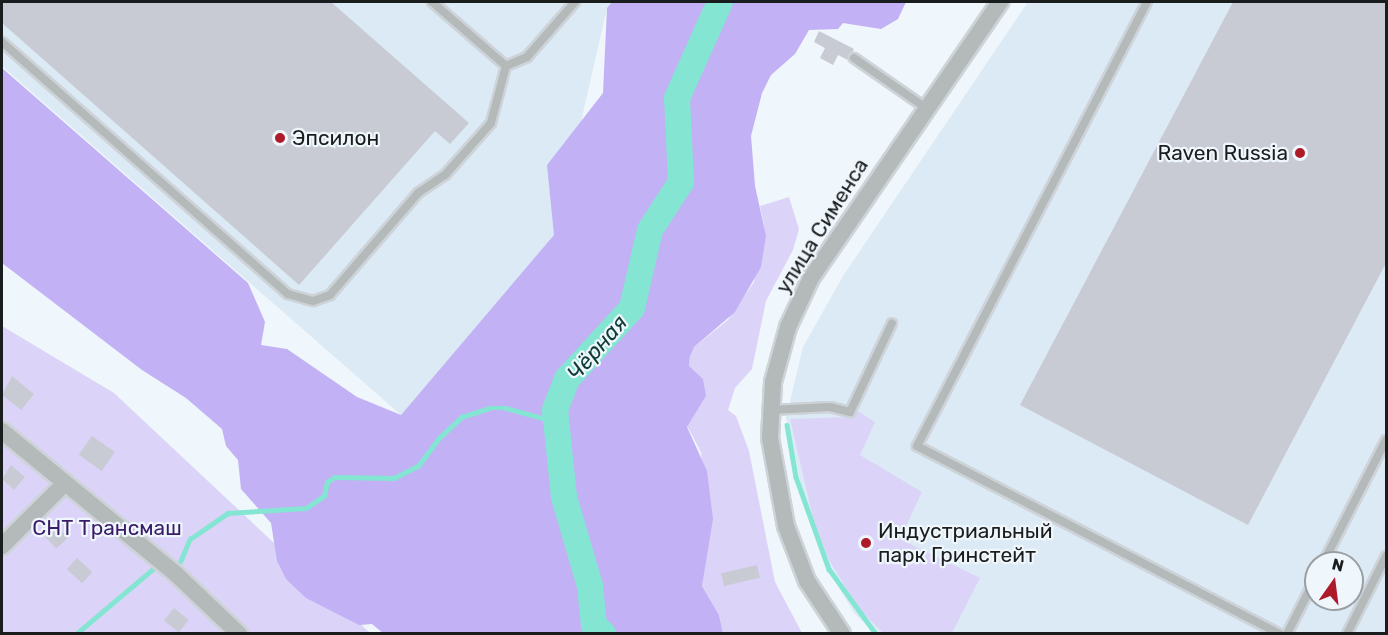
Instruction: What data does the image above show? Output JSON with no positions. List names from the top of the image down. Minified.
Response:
{"streets":{"street":["улица Сименса"]},"water":["Чёрная"],"parks":["СНТ Трансмаш"],"places":["Эпсилон","Raven Russia","Индустриальный парк Гринстейт"],"north":"top"}
